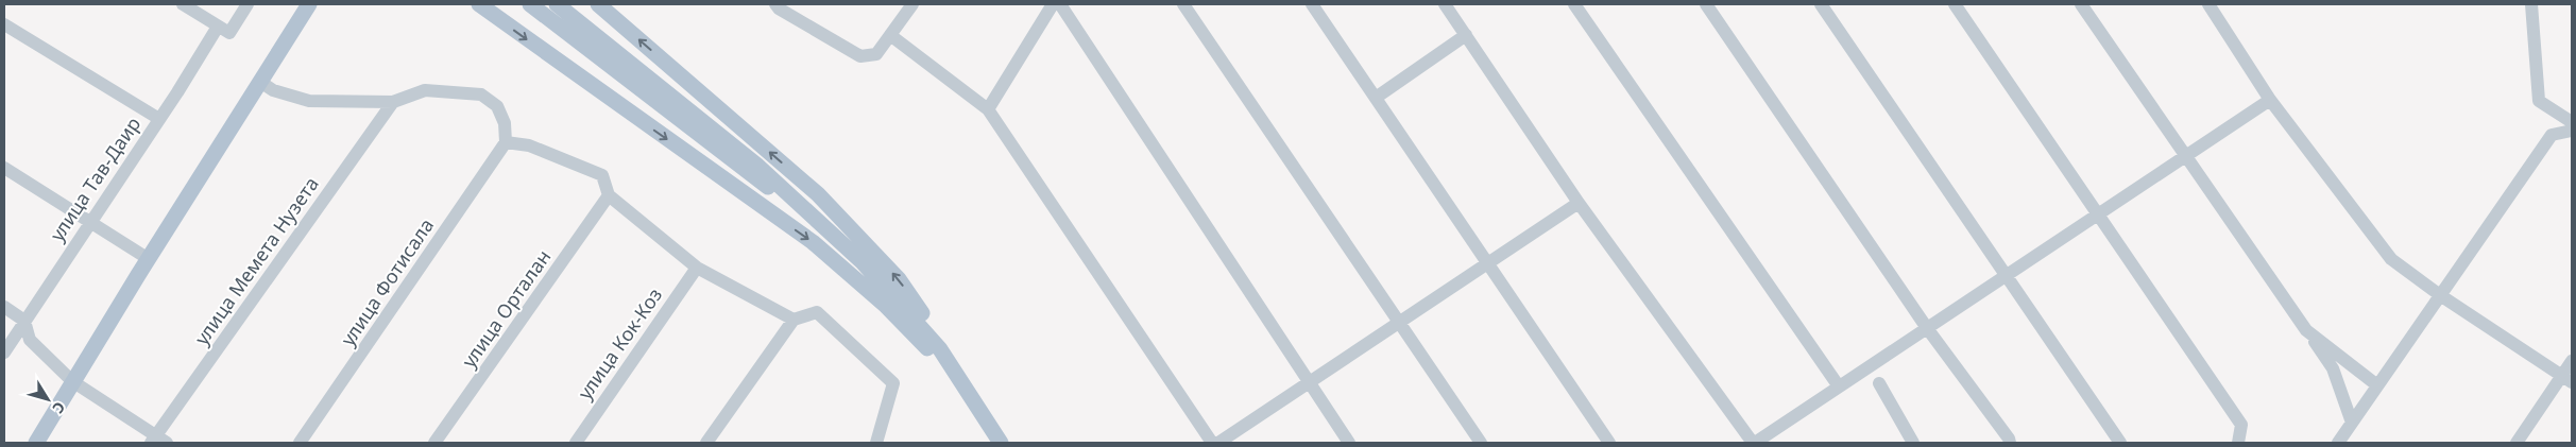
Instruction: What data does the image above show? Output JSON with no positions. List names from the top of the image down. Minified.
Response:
{"streets":{"street":["улица Тав-Даир","улица Мемета Нузета","улица Фотисала","улица Орталан","улица Кок-Коз"]},"north":"bottom right"}
